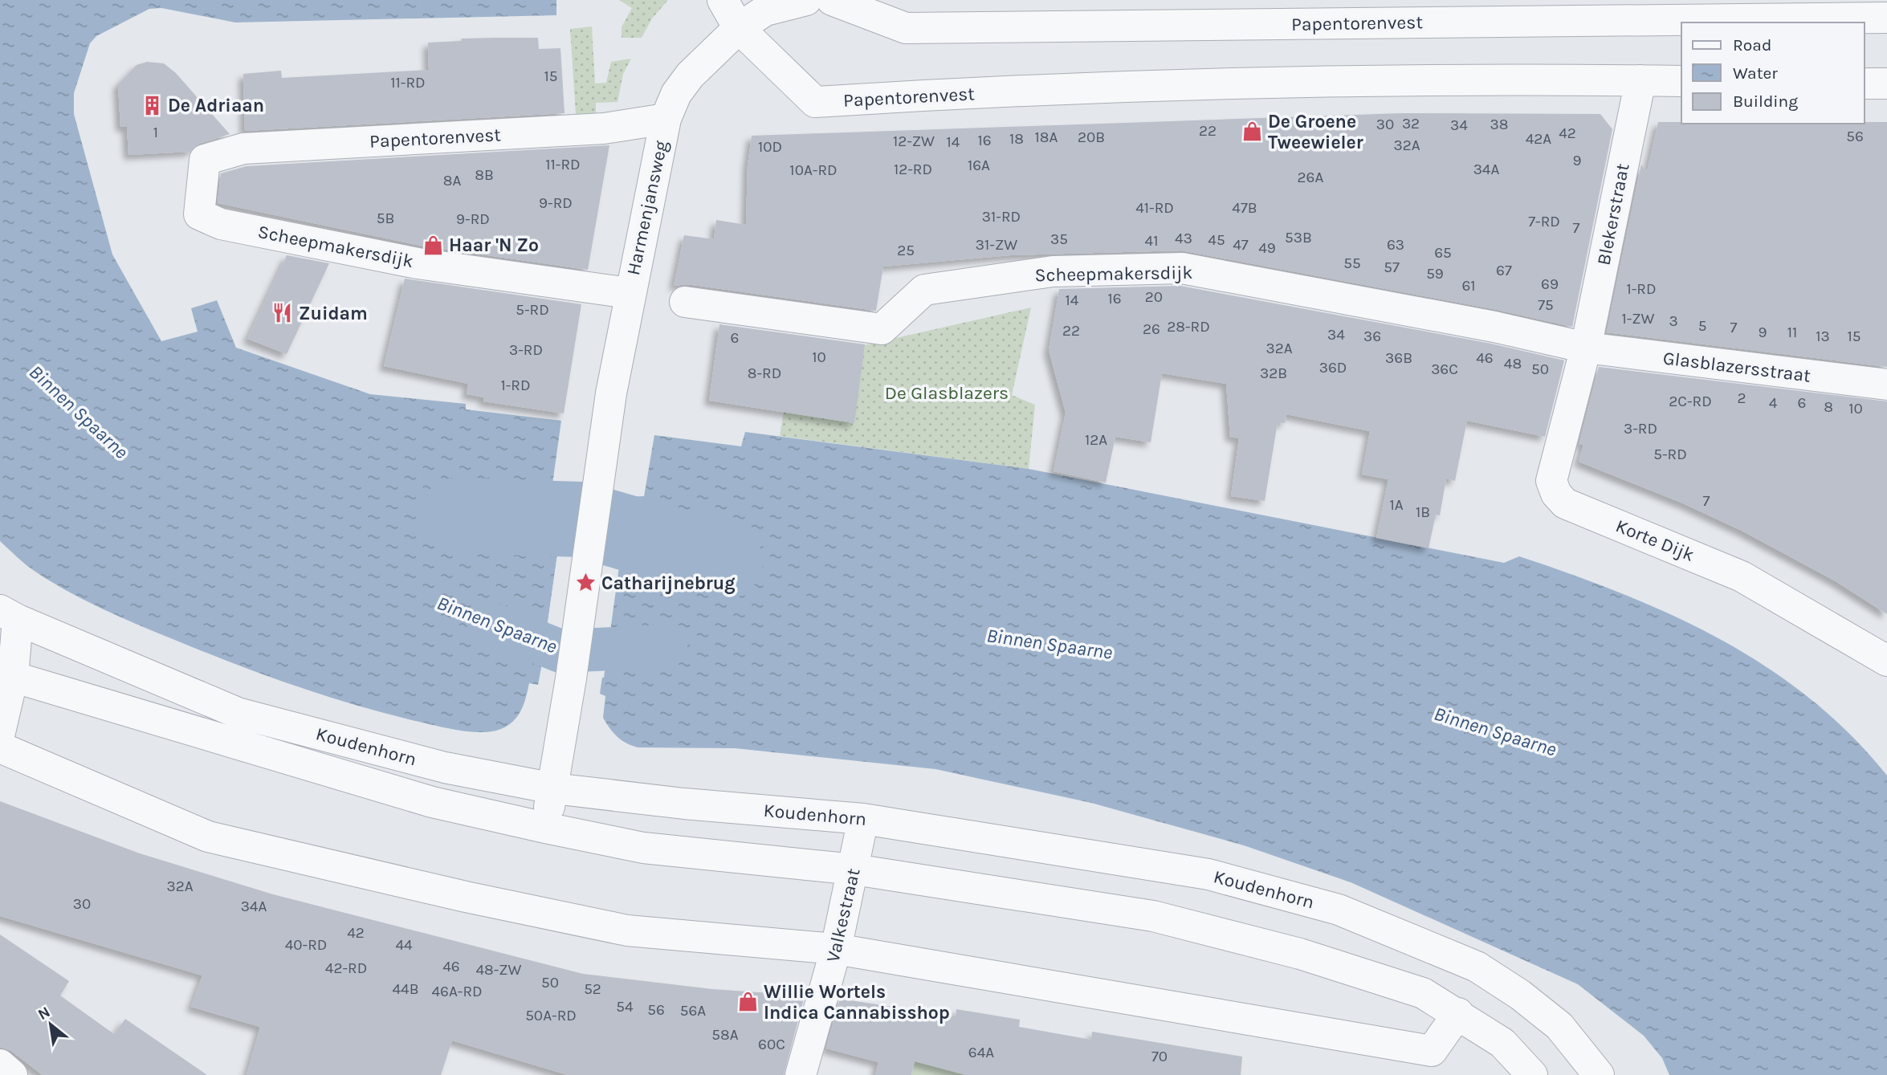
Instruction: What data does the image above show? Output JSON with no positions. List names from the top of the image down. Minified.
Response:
{"streets":{"street":["Papentorenvest","Harmenjansweg","Blekerstraat","Scheepmakersdijk","Glasblazersstraat","Korte Dijk","Koudenhorn","Valkestraat"]},"crossings":[["Papentorenvest","Harmenjansweg"],["Papentorenvest","Blekerstraat"],["Papentorenvest","Scheepmakersdijk"],["Harmenjansweg","Scheepmakersdijk"],["Harmenjansweg","Koudenhorn"],["Blekerstraat","Scheepmakersdijk"],["Blekerstraat","Glasblazersstraat"],["Blekerstraat","Korte Dijk"],["Scheepmakersdijk","Glasblazersstraat"],["Scheepmakersdijk","Korte Dijk"],["Glasblazersstraat","Korte Dijk"],["Koudenhorn","Valkestraat"]],"water":["Binnen Spaarne"],"parks":["De Glasblazers"],"places":{"building":["De Adriaan"],"shop":["De Groene Tweewieler","Haar 'N Zo","Willie Wortels Indica Cannabisshop"],"restaurant":["Zuidam"],"place":["Catharijnebrug"]},"house_numbers":["15","11-RD","32","30","38","34","22","1","42","56","18A","20B","18","42A","16","12-ZW","14","32A","10D","9","11-RD","16A","12-RD","34A","10A-RD","8B","26A","8A","9-RD","41-RD","47B","31-RD","5B","9-RD","7-RD","7","53B","43","35","45","41","31-ZW","47","63","49","25","65","55","57","67","59","69","61","1-RD","20","16","14","75","5-RD","1-ZW","3","5","28-RD","7","26","22","9","11","34","36","13","15","6","32A","3-RD","10","36B","46","48","36D","36C","50","8-RD","32B","1-RD","2","2C-RD","4","6","8","10","3-RD","12A","5-RD","7","1A","1B","32A","30","34A","42","40-RD","44","46","42-RD","48-ZW","50","44B","52","46A-RD","54","56","56A","50A-RD","58A","60C","64A","70"],"legend":["Road","Water","Building"],"north":"top left"}
